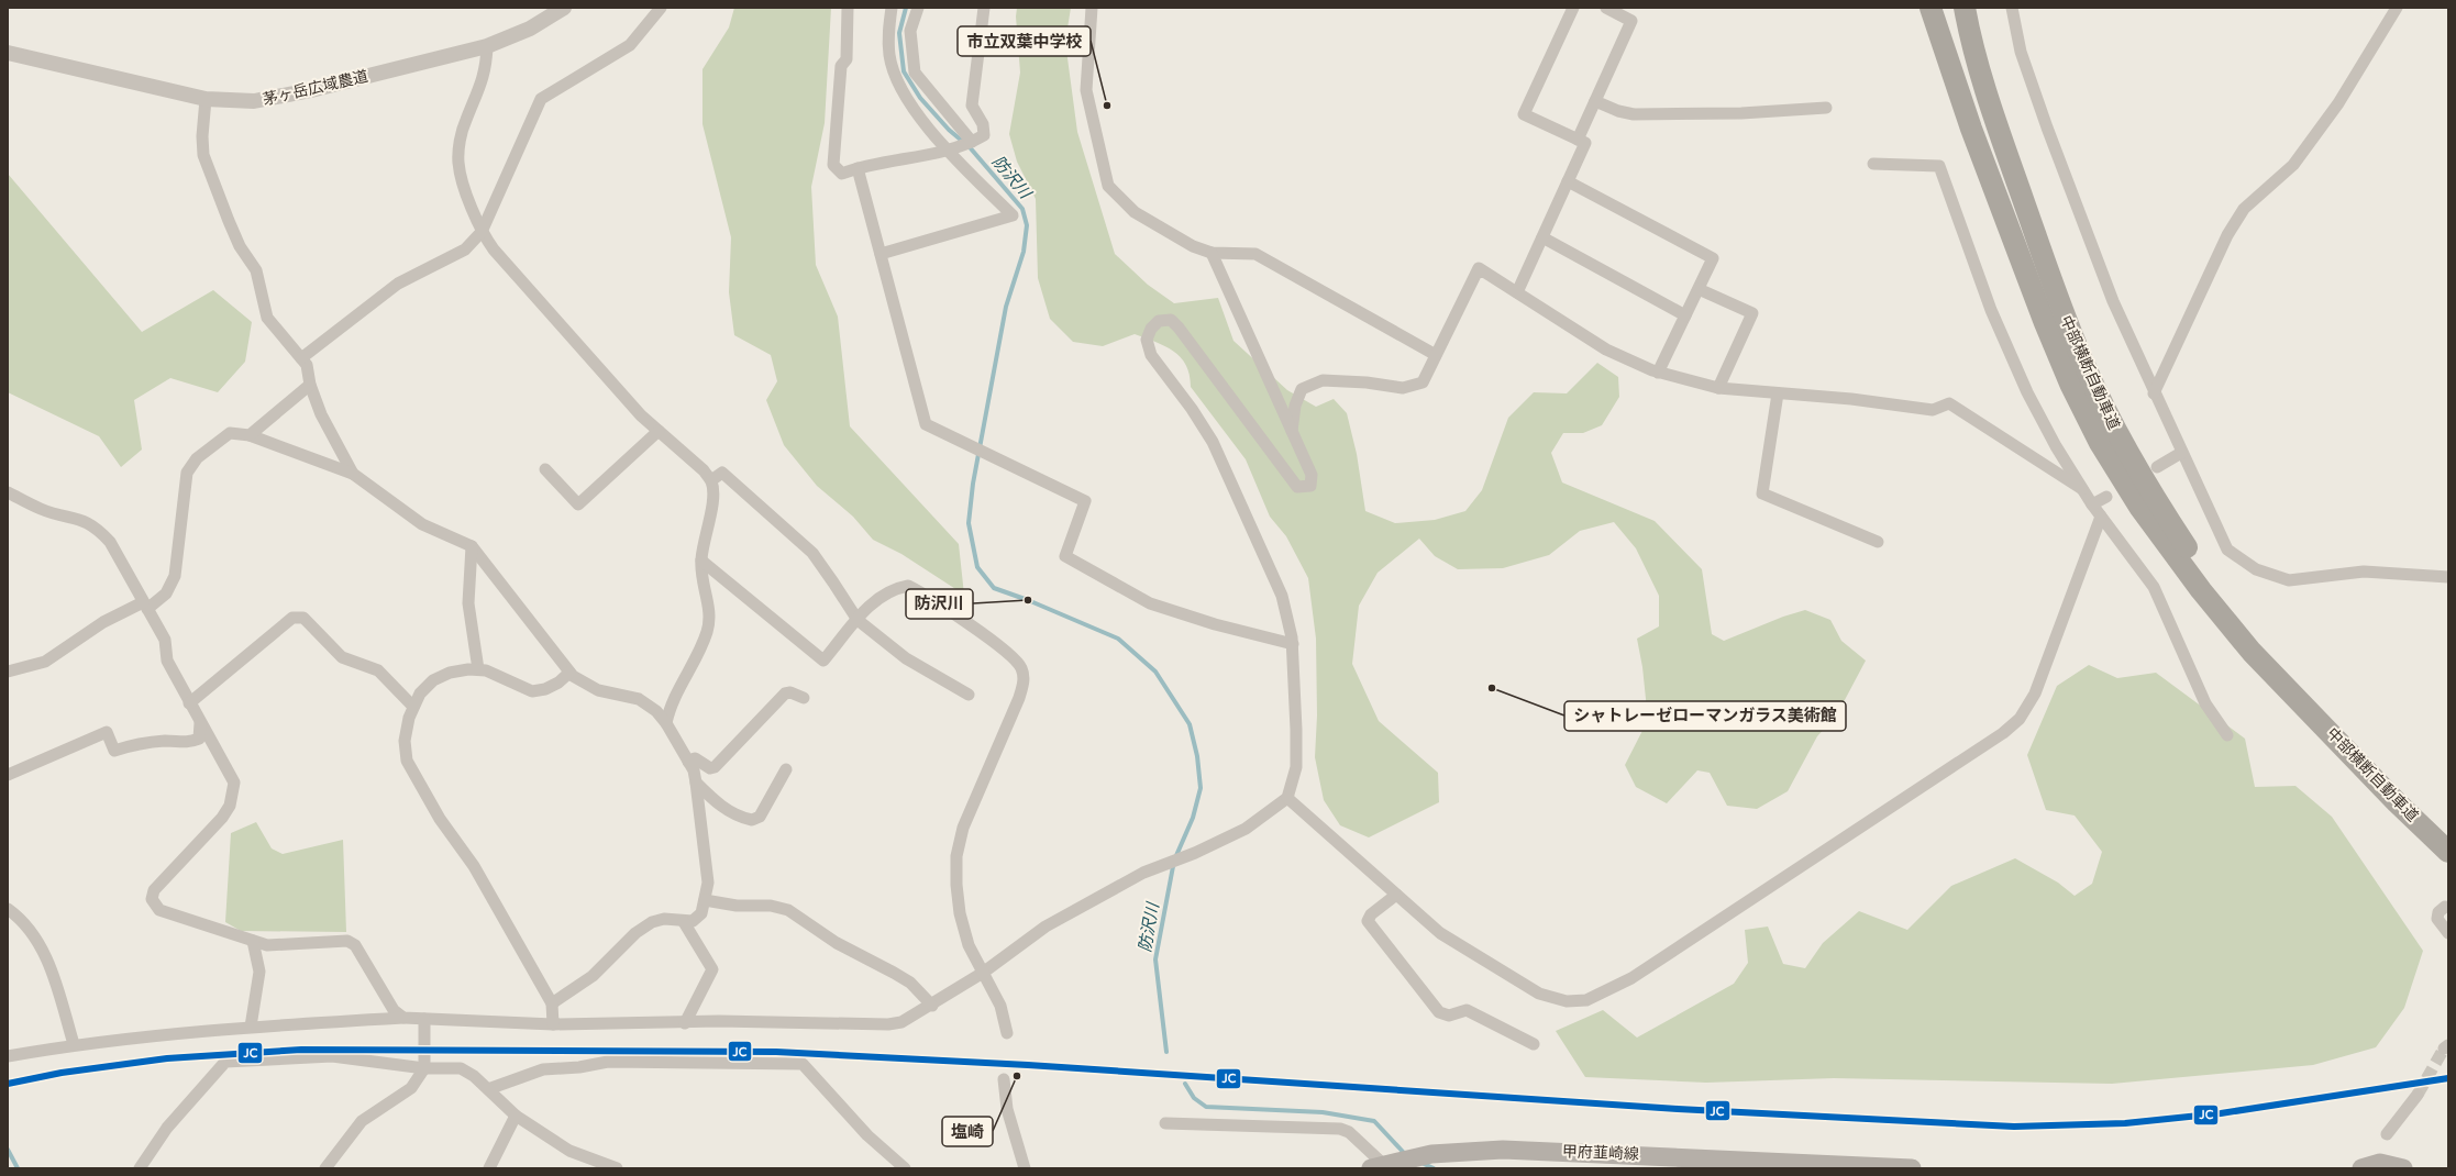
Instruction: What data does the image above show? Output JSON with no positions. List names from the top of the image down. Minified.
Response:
{"streets":{"highway":["中部横断自動車道"],"main road":["甲府韮崎線"],"street":["茅ヶ岳広域農道"]},"water":["防沢川"],"places":["市立双葉中学校","防沢川","シャトレーゼローマンガラス美術館","塩崎"],"lines":["transit line JC"]}
